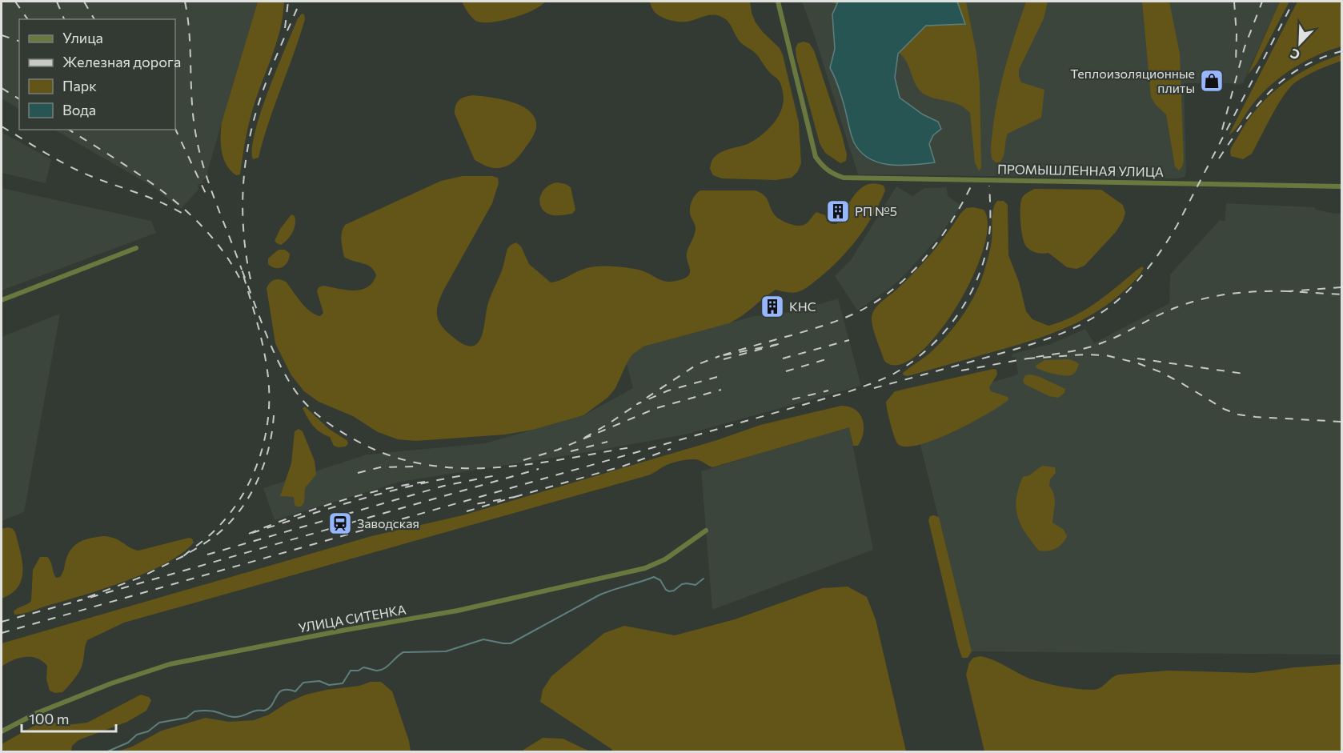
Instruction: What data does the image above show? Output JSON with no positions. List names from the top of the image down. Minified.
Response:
{"streets":{"street":["ПРОМЫШЛЕННАЯ УЛИЦА","УЛИЦА СИТЕНКА"]},"places":{"shop":["Теплоизоляционные плиты"],"building":["РП №5","КНС"],"station":["Заводская"]},"legend":["Улица","Железная дорога","Парк","Вода"],"scale_bar":"100 m","north":"bottom left"}
